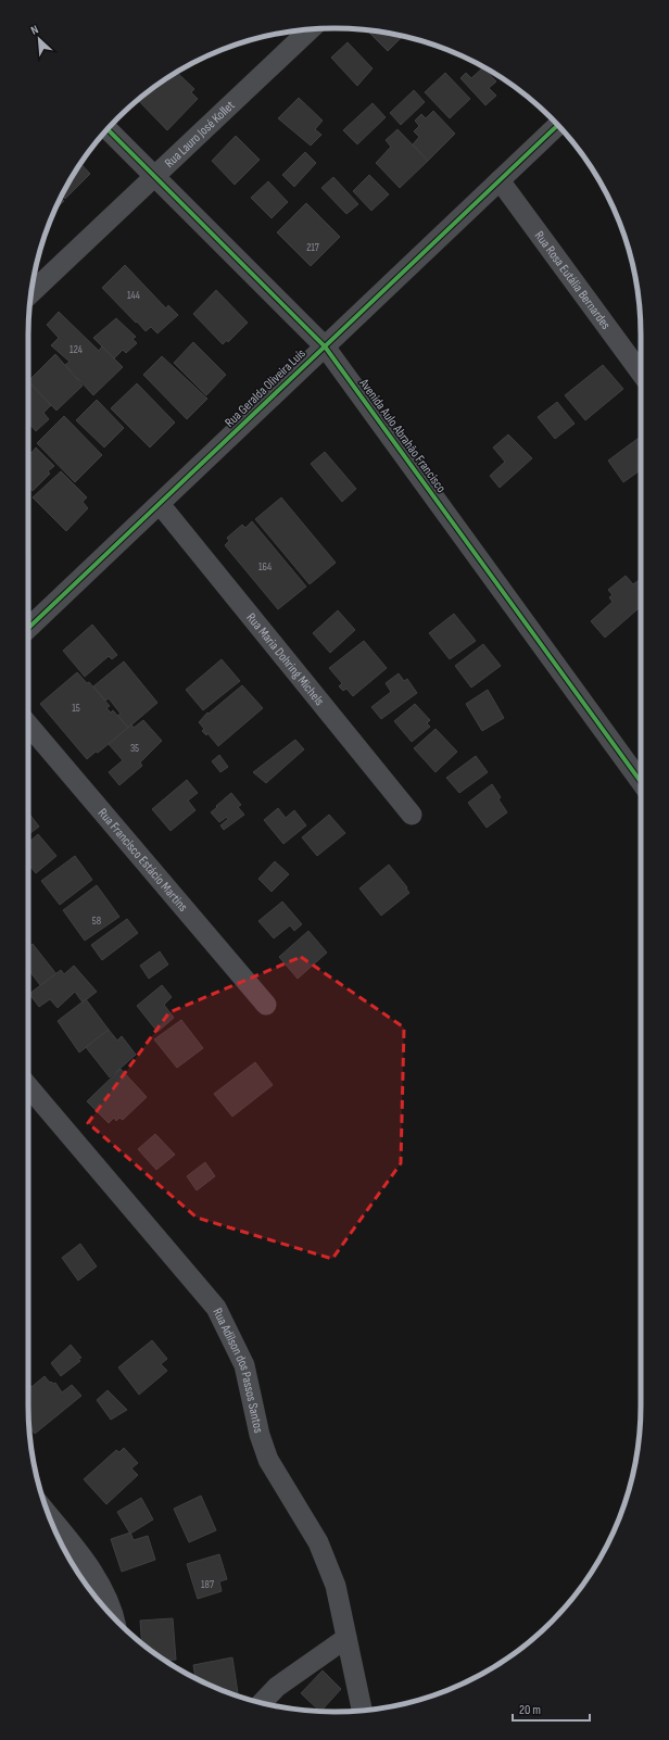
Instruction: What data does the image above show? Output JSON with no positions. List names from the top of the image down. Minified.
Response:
{"streets":{"street":["Rua Lauro José Kollet","Rua Rosa Eutália Bernardes","Rua Geralda Oliveira Luís","Avenida Aulo Abrahão Francisco","Rua Maria Dohring Michels","Rua Francisco Estácio Martins","Rua Adilson dos Passos Santos"]},"crossings":[["Rua Lauro José Kollet","Avenida Aulo Abrahão Francisco"],["Rua Rosa Eutália Bernardes","Rua Geralda Oliveira Luís"],["Rua Geralda Oliveira Luís","Avenida Aulo Abrahão Francisco"],["Rua Geralda Oliveira Luís","Rua Maria Dohring Michels"]],"house_numbers":["217","144","124","164","15","35","58","187"],"scale_bar":"20 m","north":"top left"}
